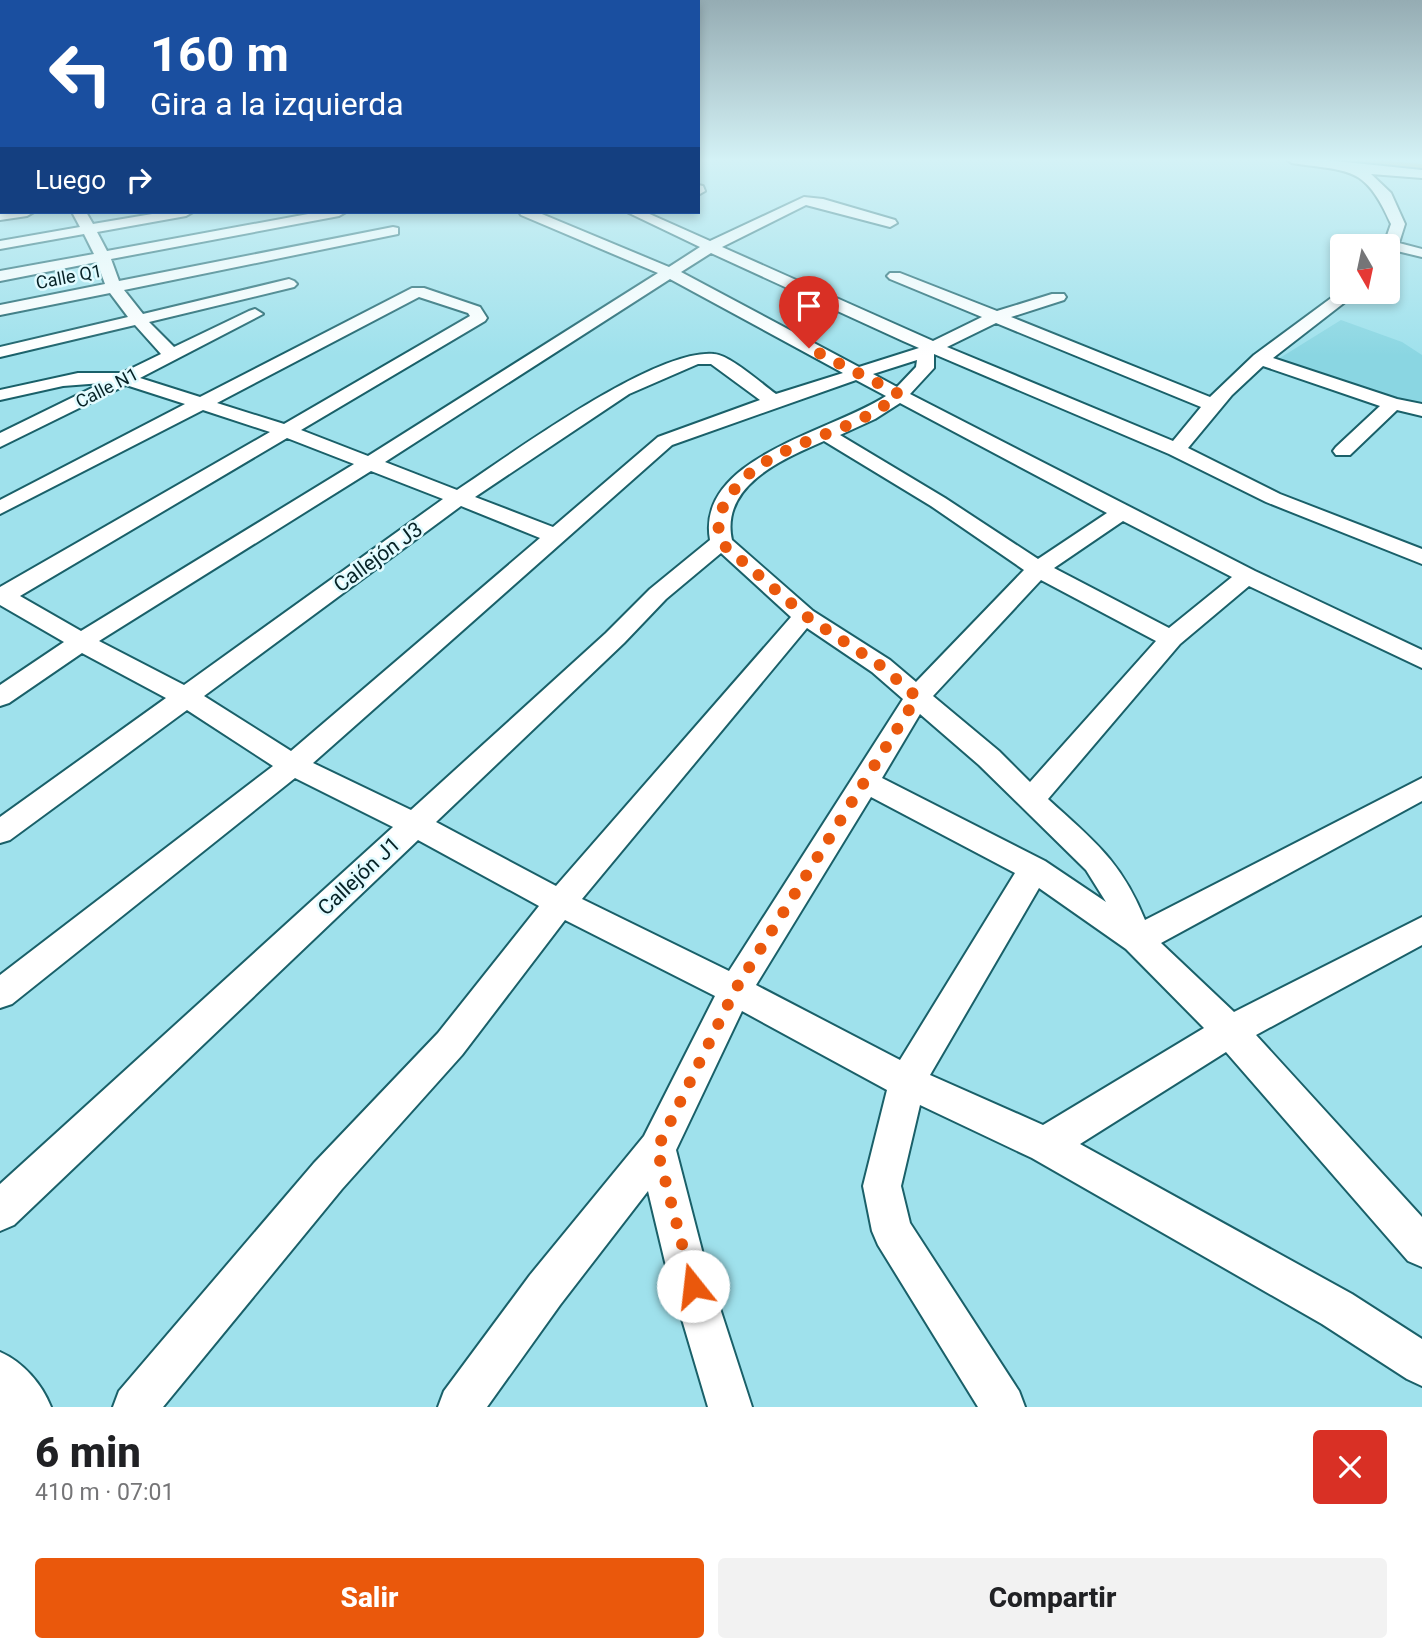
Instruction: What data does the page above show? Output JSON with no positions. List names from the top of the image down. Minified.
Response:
{"streets":{"street":["Calle Q1","Calle N1","Callejón J3","Callejón J1"]},"north":"bottom","page":{"turn":["160 m","Gira a la izquierda"],"then":"Luego","heading":["6 min","410 m · 07:01"],"buttons":["Salir","Compartir"]}}
